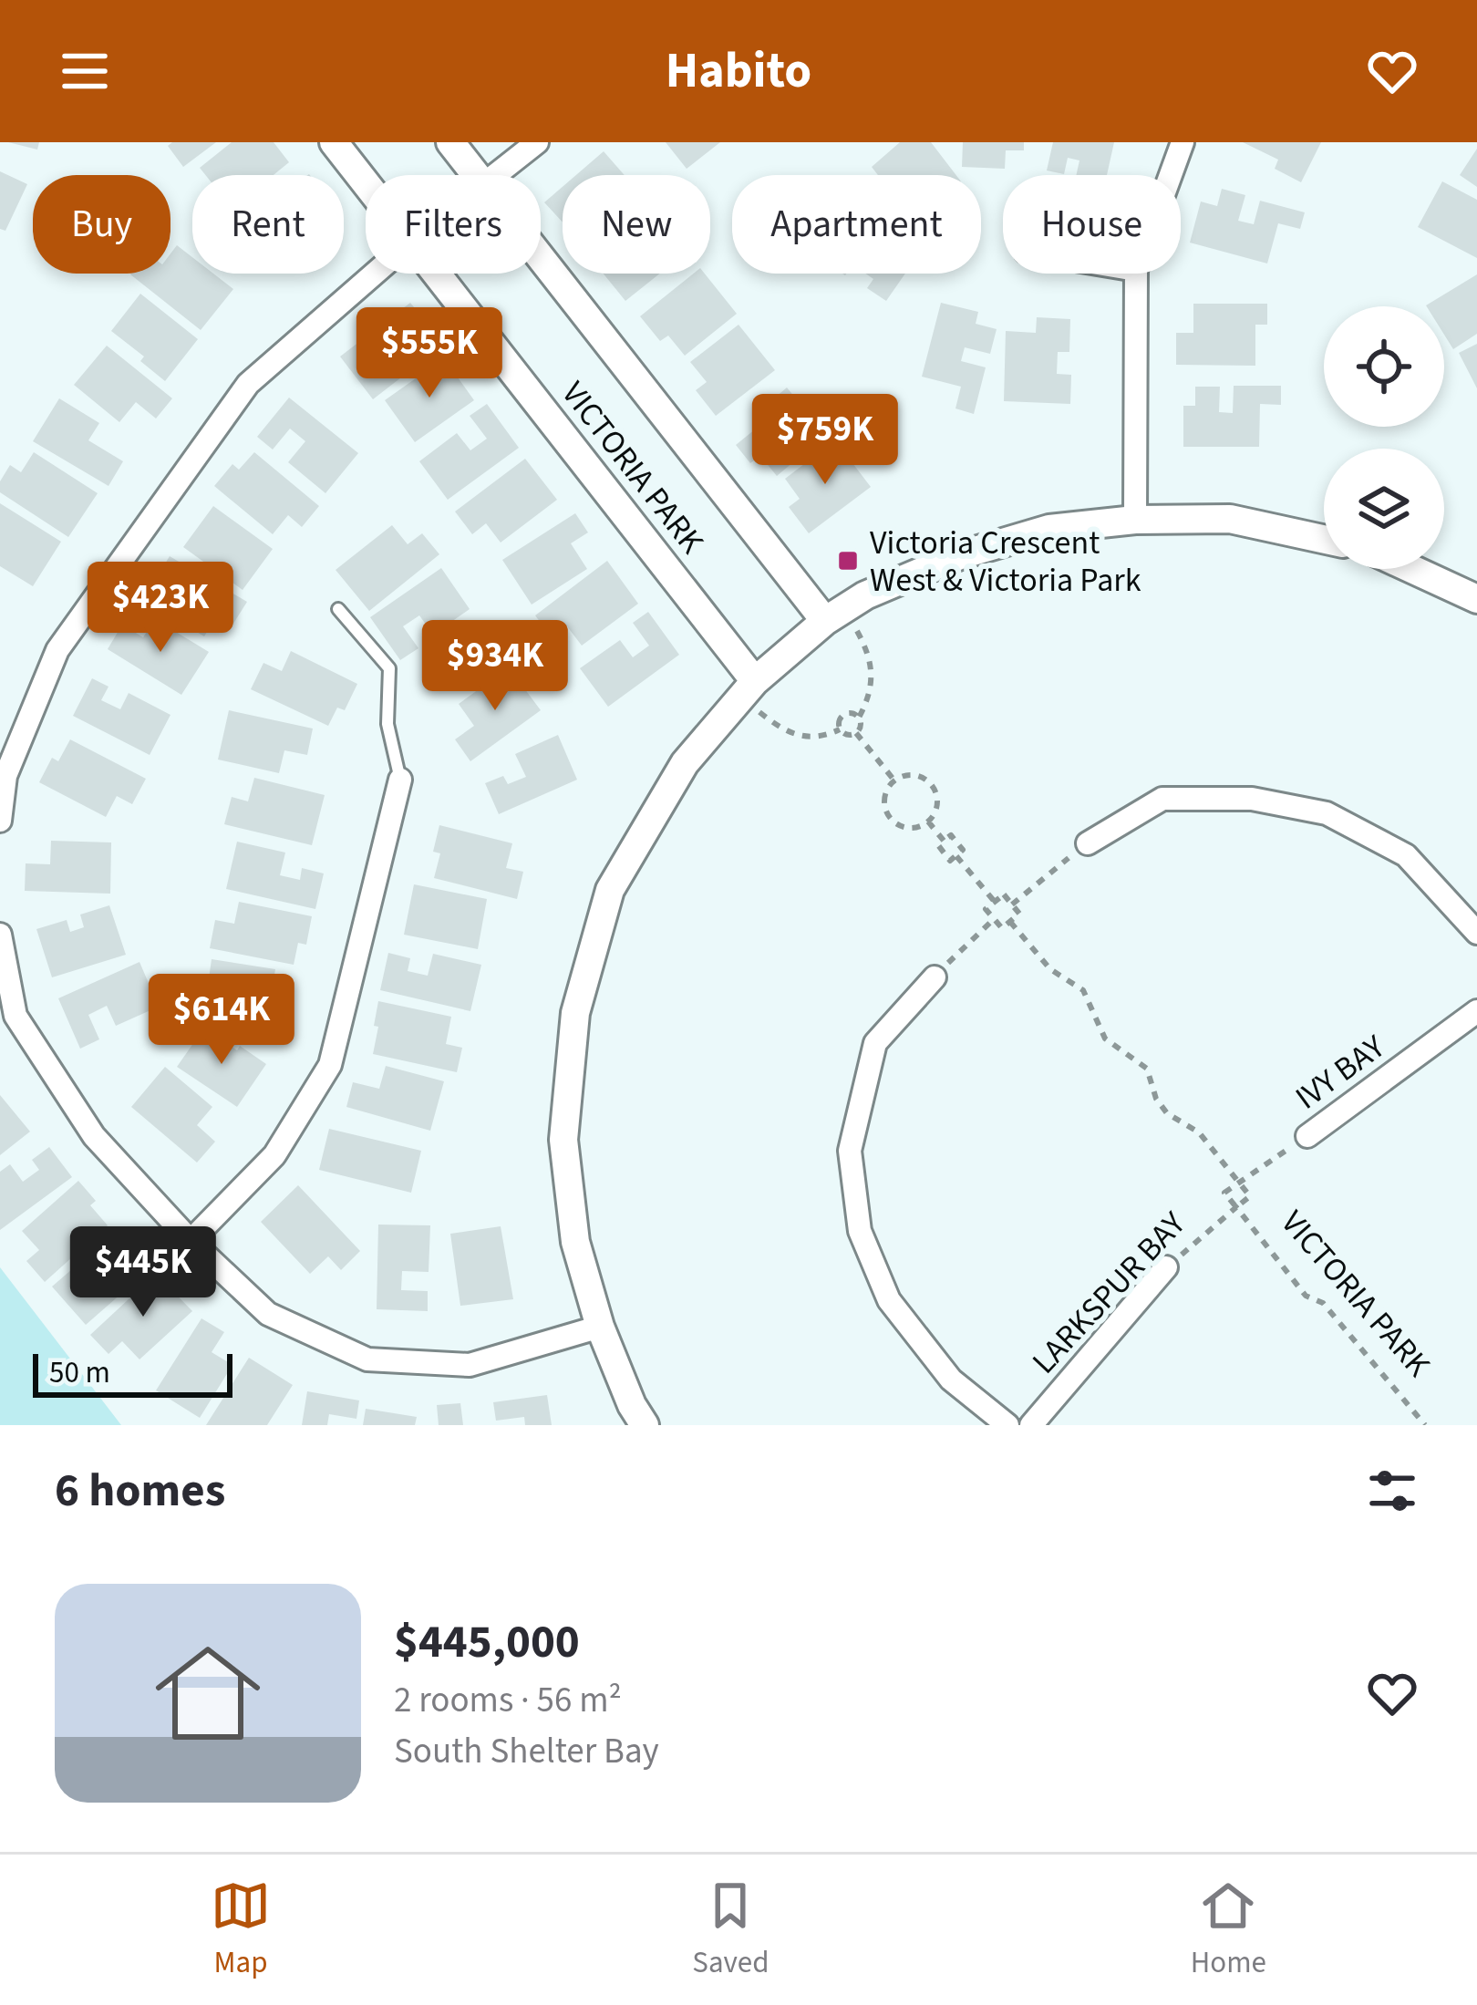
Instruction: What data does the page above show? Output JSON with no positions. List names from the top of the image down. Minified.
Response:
{"streets":{"street":["VICTORIA PARK","IVY BAY","LARKSPUR BAY"]},"crossings":[["VICTORIA PARK","IVY BAY"],["VICTORIA PARK","LARKSPUR BAY"]],"places":{"transit":["Victoria Crescent West & Victoria Park"]},"scale_bar":"50 m","page":{"header":"Habito","chip":["Buy","Rent","Filters","New","Apartment","House"],"price":["$555K","$759K","$423K","$934K","$614K","$445K"],"scale":"50 m","heading":"6 homes","list":[{"name":"$445,000","note":"2 rooms · 56 m² · South Shelter Bay"}],"tabs":["Map","Saved","Home"]}}
